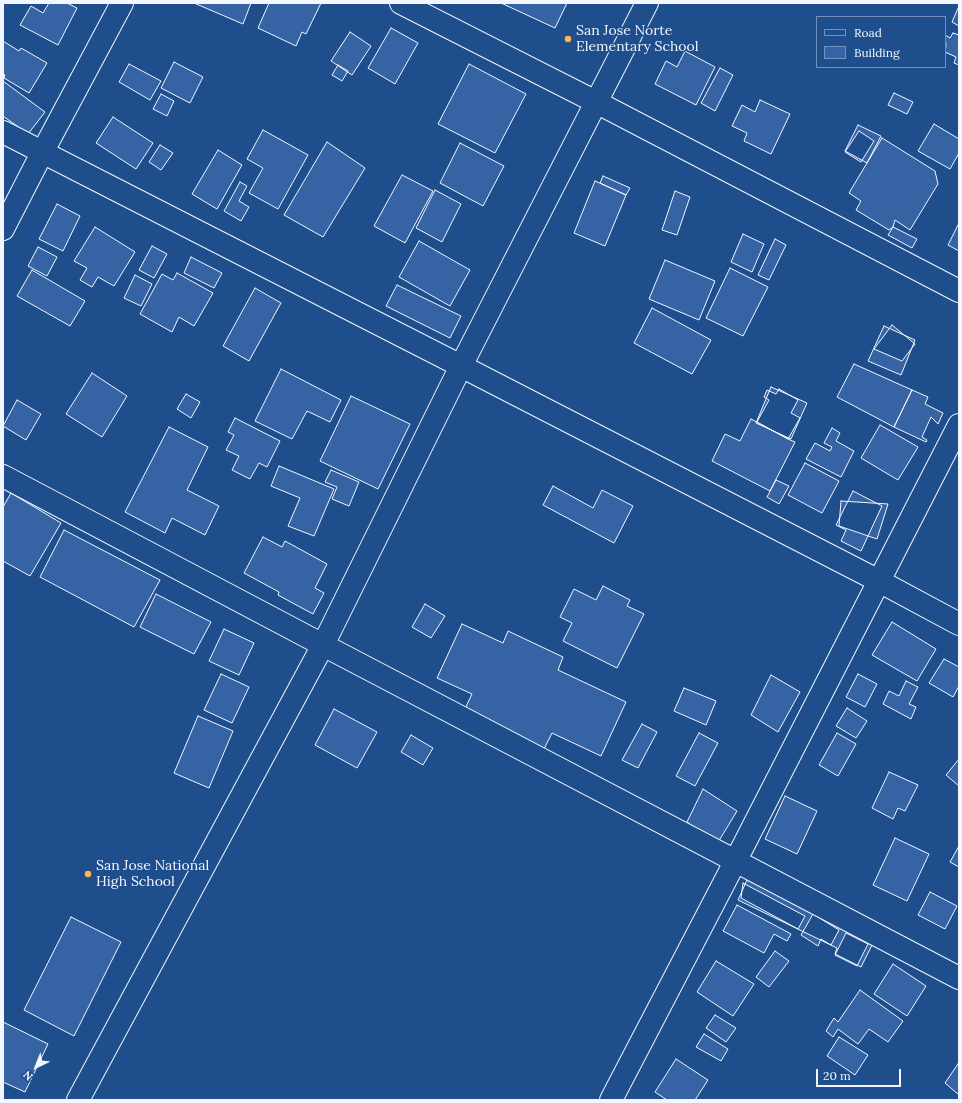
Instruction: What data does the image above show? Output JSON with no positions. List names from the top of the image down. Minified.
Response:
{"places":["San Jose Norte Elementary School","San Jose National High School"],"legend":["Road","Building"],"scale_bar":"20 m","north":"bottom left"}
